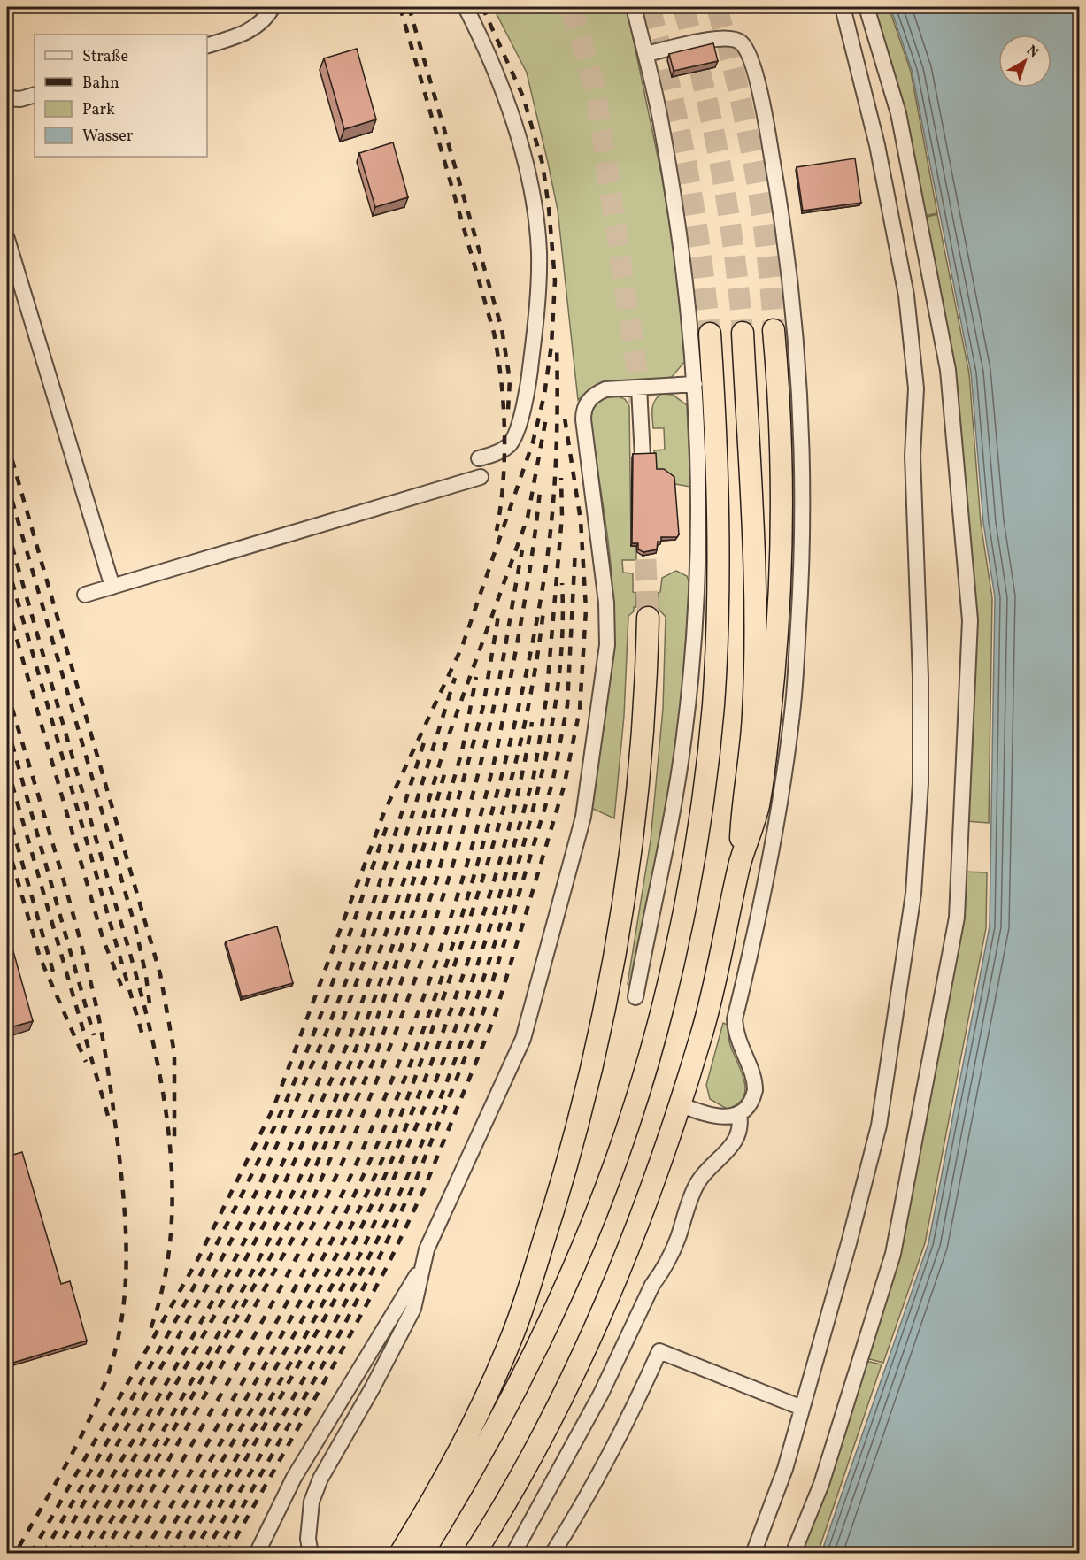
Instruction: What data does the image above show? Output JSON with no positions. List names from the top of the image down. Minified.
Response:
{"legend":["Straße","Bahn","Park","Wasser"],"north":"top right"}
